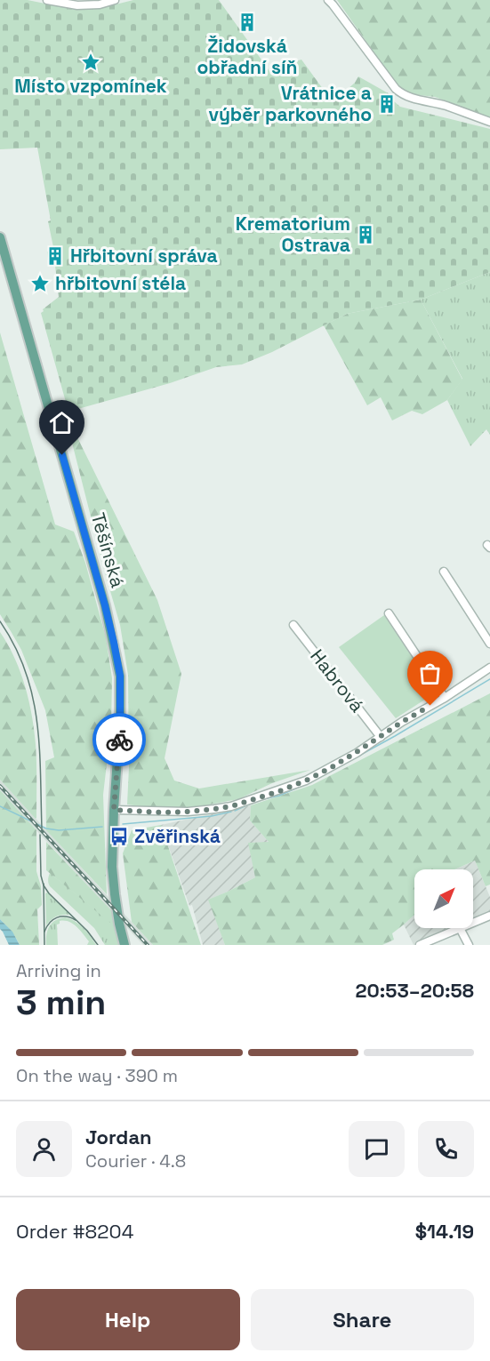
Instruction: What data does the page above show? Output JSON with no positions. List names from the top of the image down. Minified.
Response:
{"streets":{"main road":["Těšínská"],"street":["Habrová"]},"places":{"building":["Židovská obřadní síň","Vrátnice a výběr parkovného","Krematorium Ostrava","Hřbitovní správa"],"place":["Místo vzpomínek","hřbitovní stéla"],"bus stop":["Zvěřinská"]},"north":"top right","page":{"heading":["3 min","Arriving in","20:53–20:58"],"panel":["Jordan","Courier · 4.8","Order #8204","$14.19"],"bar":"On the way · 390 m","buttons":["Help","Share"]}}
